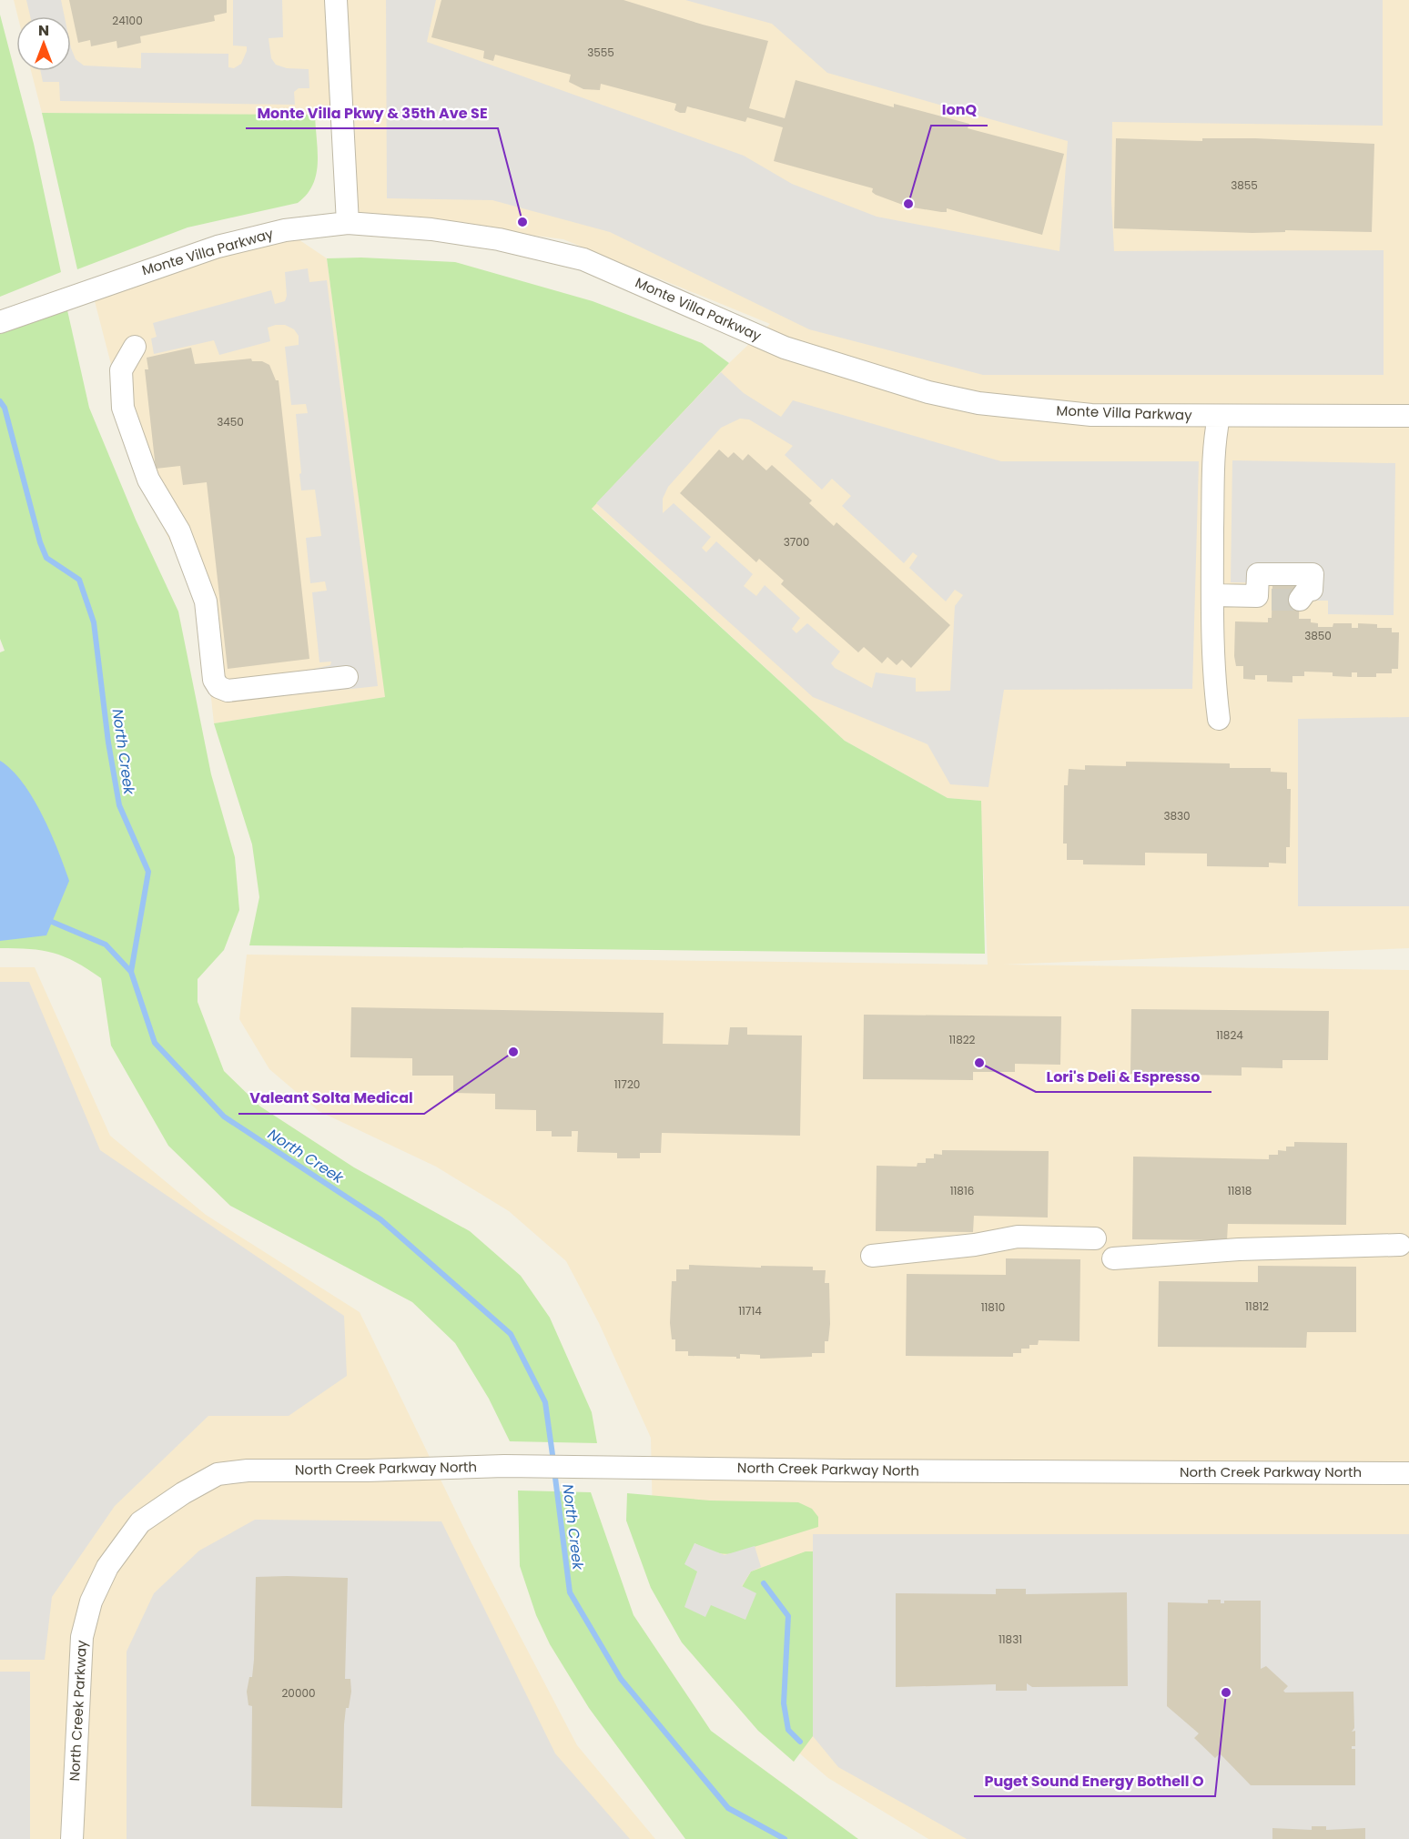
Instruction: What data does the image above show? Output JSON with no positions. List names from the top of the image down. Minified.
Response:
{"streets":{"street":["Monte Villa Parkway","North Creek Parkway North","North Creek Parkway"]},"crossings":[["North Creek Parkway North","North Creek Parkway"]],"water":["North Creek"],"places":["IonQ","Monte Villa Pkwy & 35th Ave SE","Valeant Solta Medical","Lori's Deli & Espresso","Puget Sound Energy Bothell O"],"house_numbers":["24100","3555","3855","3450","3700","3850","3830","11824","11822","11720","11816","11818","11812","11810","11714","11831","20000"],"north":"top"}
